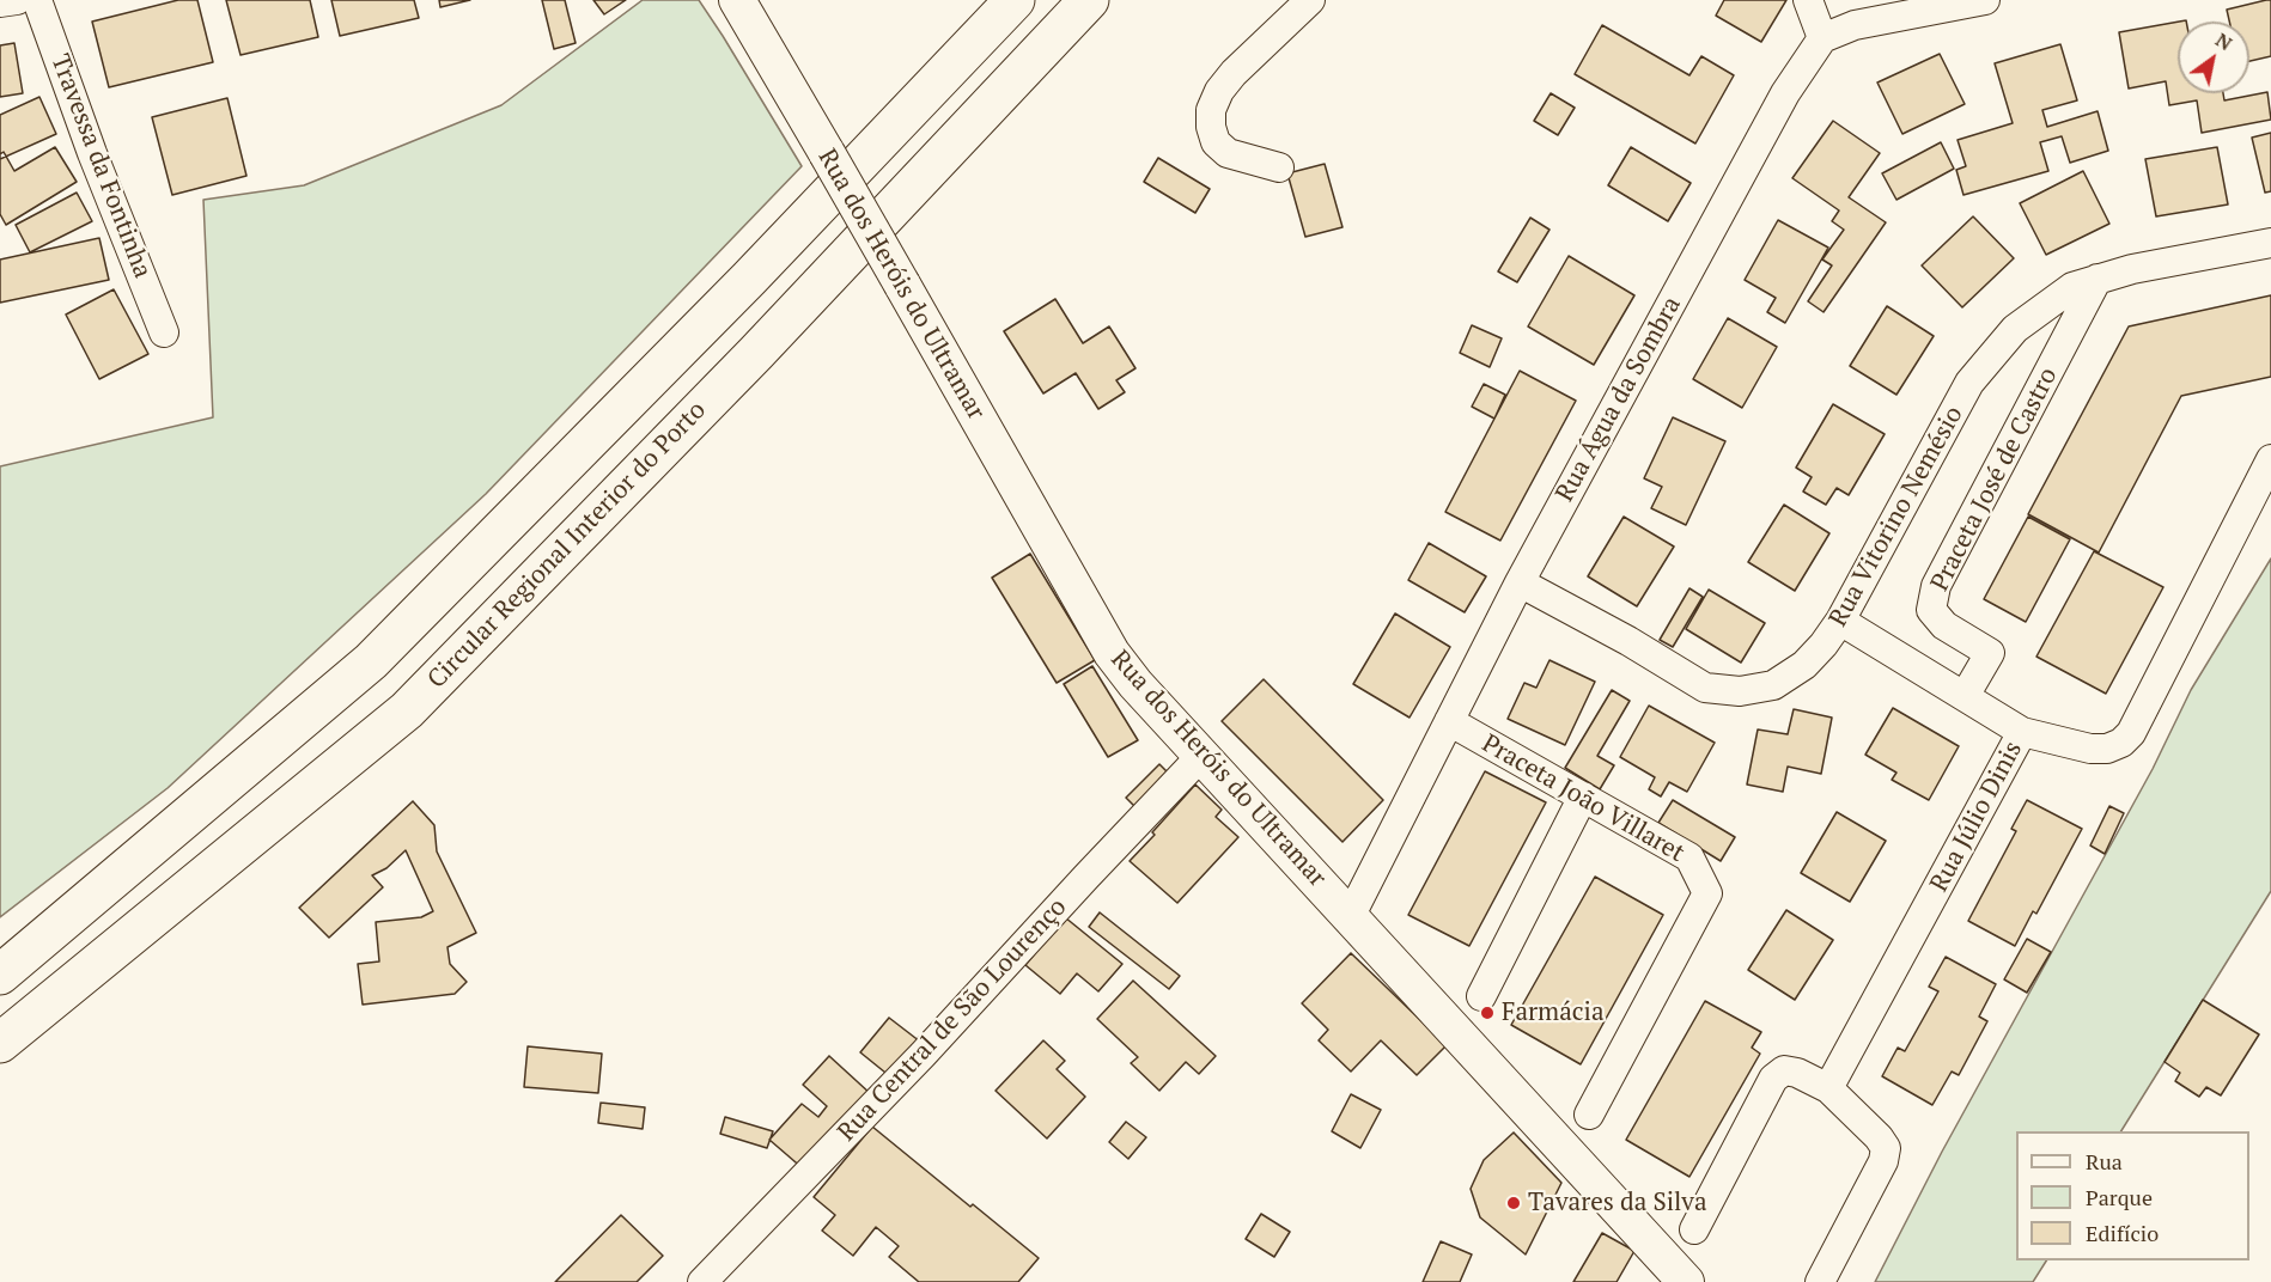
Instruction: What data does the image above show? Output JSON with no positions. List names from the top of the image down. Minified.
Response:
{"streets":{"highway":["Circular Regional Interior do Porto"],"street":["Travessa da Fontinha","Rua dos Heróis do Ultramar","Rua Água da Sombra","Praceta José de Castro","Rua Vitorino Nemésio","Praceta João Villaret","Rua Júlio Dinis","Rua Central de São Lourenço"]},"crossings":[["Rua dos Heróis do Ultramar","Rua Água da Sombra"],["Rua dos Heróis do Ultramar","Rua Central de São Lourenço"],["Rua Água da Sombra","Rua Vitorino Nemésio"],["Rua Água da Sombra","Praceta João Villaret"],["Praceta José de Castro","Rua Vitorino Nemésio"],["Praceta José de Castro","Rua Júlio Dinis"],["Rua Vitorino Nemésio","Rua Júlio Dinis"]],"places":["Farmácia","Tavares da Silva"],"legend":["Rua","Parque","Edifício"],"north":"top right"}
